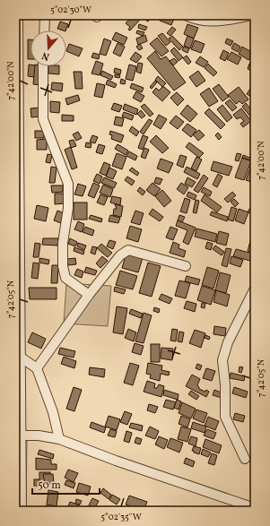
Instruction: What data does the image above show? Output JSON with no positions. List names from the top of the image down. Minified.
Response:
{"scale_bar":"50 m","north":"bottom","coordinates":["5°02'30\"W","7°42'00\"N","7°42'05\"N","5°02'35\"W"]}
